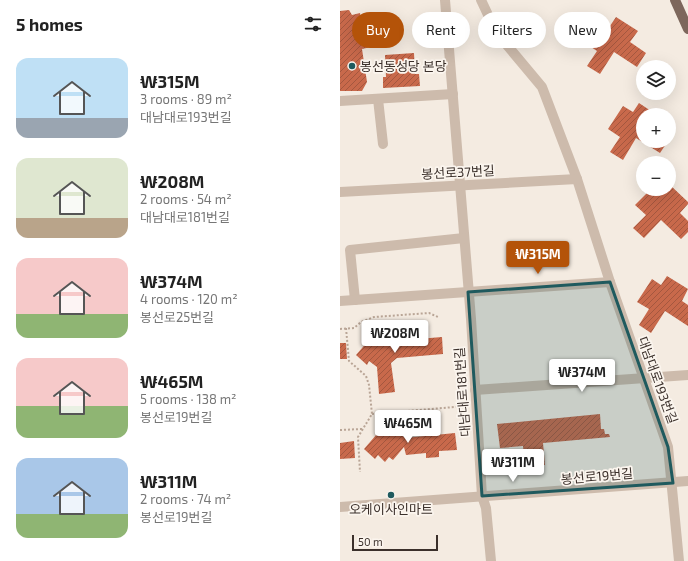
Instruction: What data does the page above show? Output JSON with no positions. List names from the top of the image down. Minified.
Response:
{"streets":{"street":["봉선로37번길","대남대로193번길","대남대로181번길","봉선로19번길"]},"crossings":[["봉선로37번길","대남대로193번길"],["봉선로37번길","대남대로181번길"],["대남대로193번길","봉선로19번길"],["대남대로181번길","봉선로19번길"]],"places":["봉선동성당 본당","오케이사인마트"],"scale_bar":"50 m","page":{"heading":"5 homes","chip":["Buy","Rent","Filters","New"],"list":[{"name":"₩315M","note":"3 rooms · 89 m² · 대남대로193번길"},{"name":"₩208M","note":"2 rooms · 54 m² · 대남대로181번길"},{"name":"₩374M","note":"4 rooms · 120 m² · 봉선로25번길"},{"name":"₩465M","note":"5 rooms · 138 m² · 봉선로19번길"},{"name":"₩311M","note":"2 rooms · 74 m² · 봉선로19번길"}],"map_buttons":["+","−"],"price":["₩315M","₩208M","₩374M","₩465M","₩311M"],"scale":"50 m"}}
